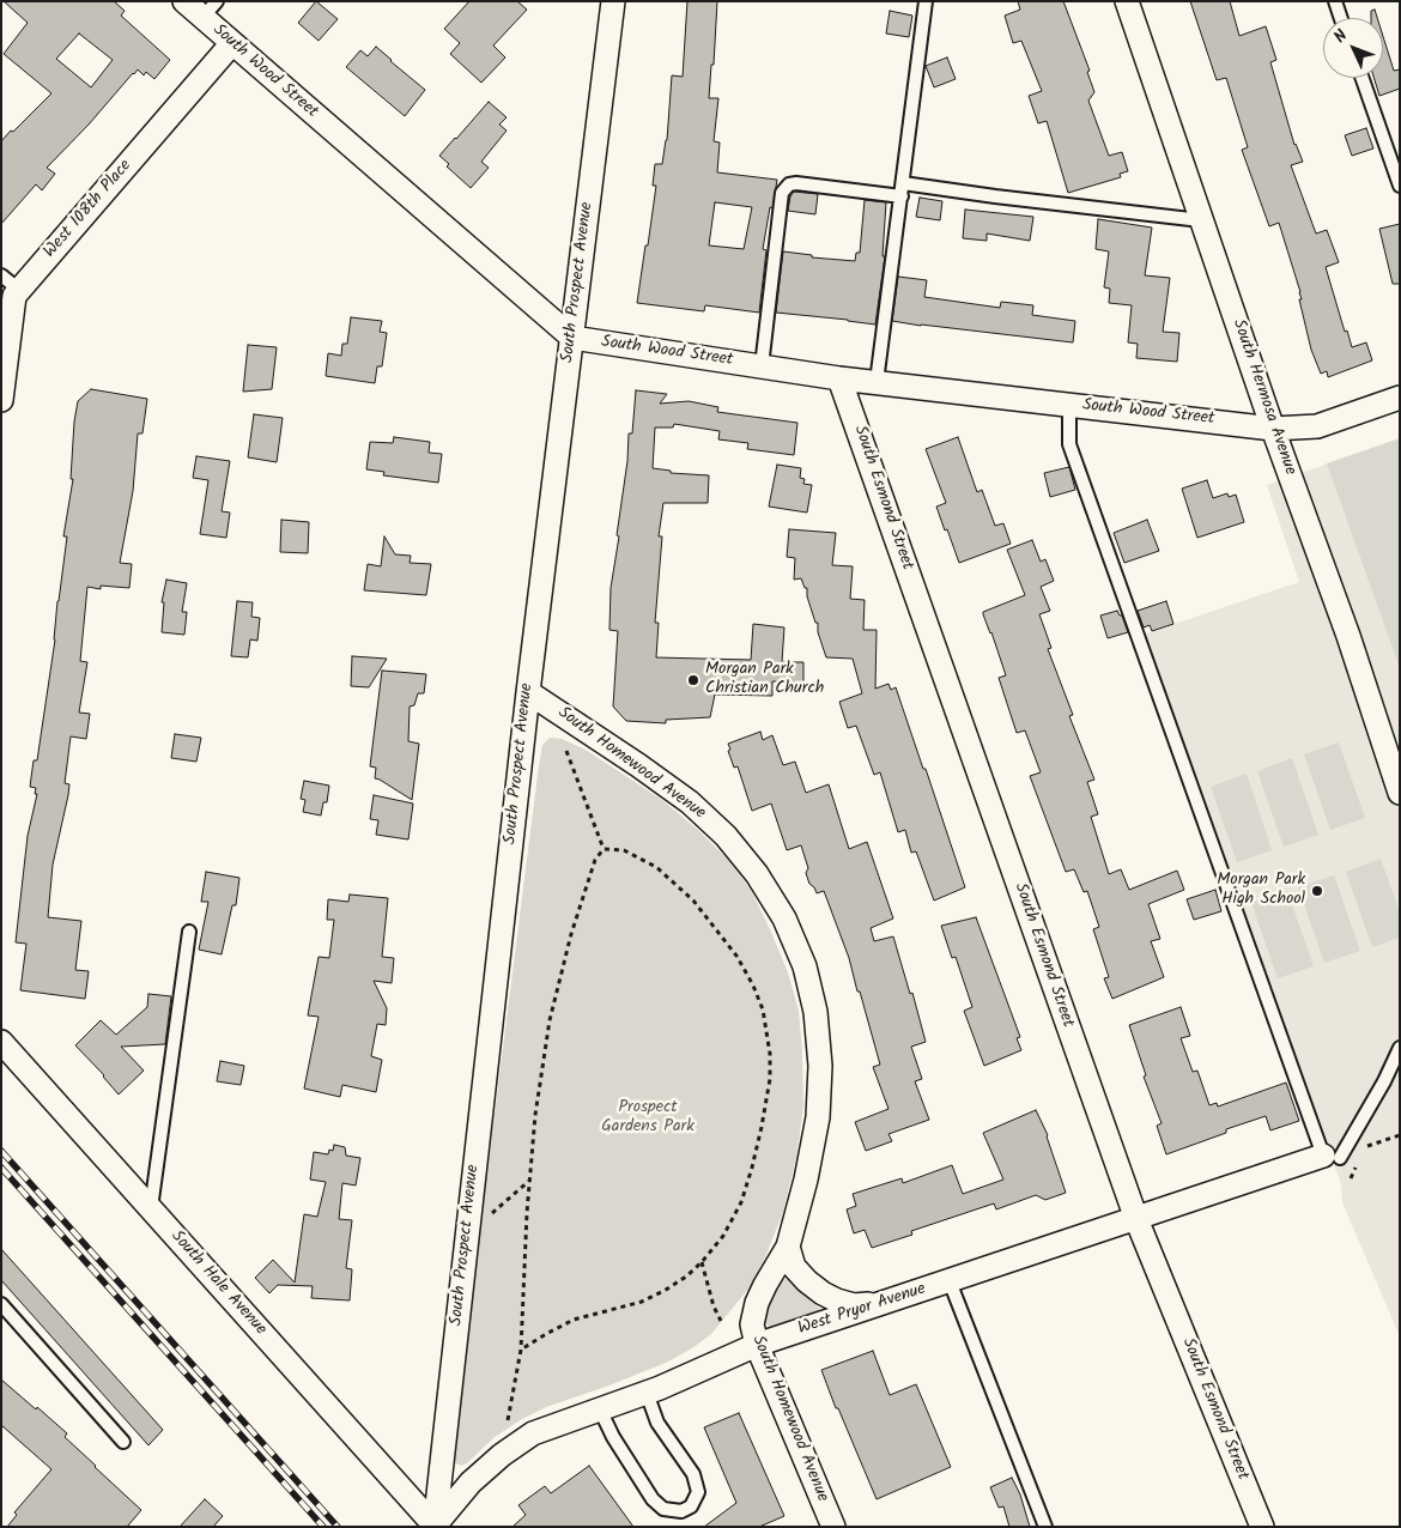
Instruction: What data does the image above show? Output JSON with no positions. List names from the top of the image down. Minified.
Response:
{"streets":{"street":["South Wood Street","West 108th Place","South Prospect Avenue","South Hermosa Avenue","South Esmond Street","South Homewood Avenue","South Hale Avenue","West Pryor Avenue"]},"crossings":[["South Wood Street","West 108th Place"],["South Wood Street","South Prospect Avenue"],["South Wood Street","South Hermosa Avenue"],["South Wood Street","South Esmond Street"],["South Prospect Avenue","South Homewood Avenue"],["South Prospect Avenue","South Hale Avenue"],["South Prospect Avenue","West Pryor Avenue"],["South Esmond Street","West Pryor Avenue"],["South Homewood Avenue","West Pryor Avenue"],["South Hale Avenue","West Pryor Avenue"]],"parks":["Prospect Gardens Park"],"places":["Morgan Park Christian Church","Morgan Park High School"],"north":"top left"}
